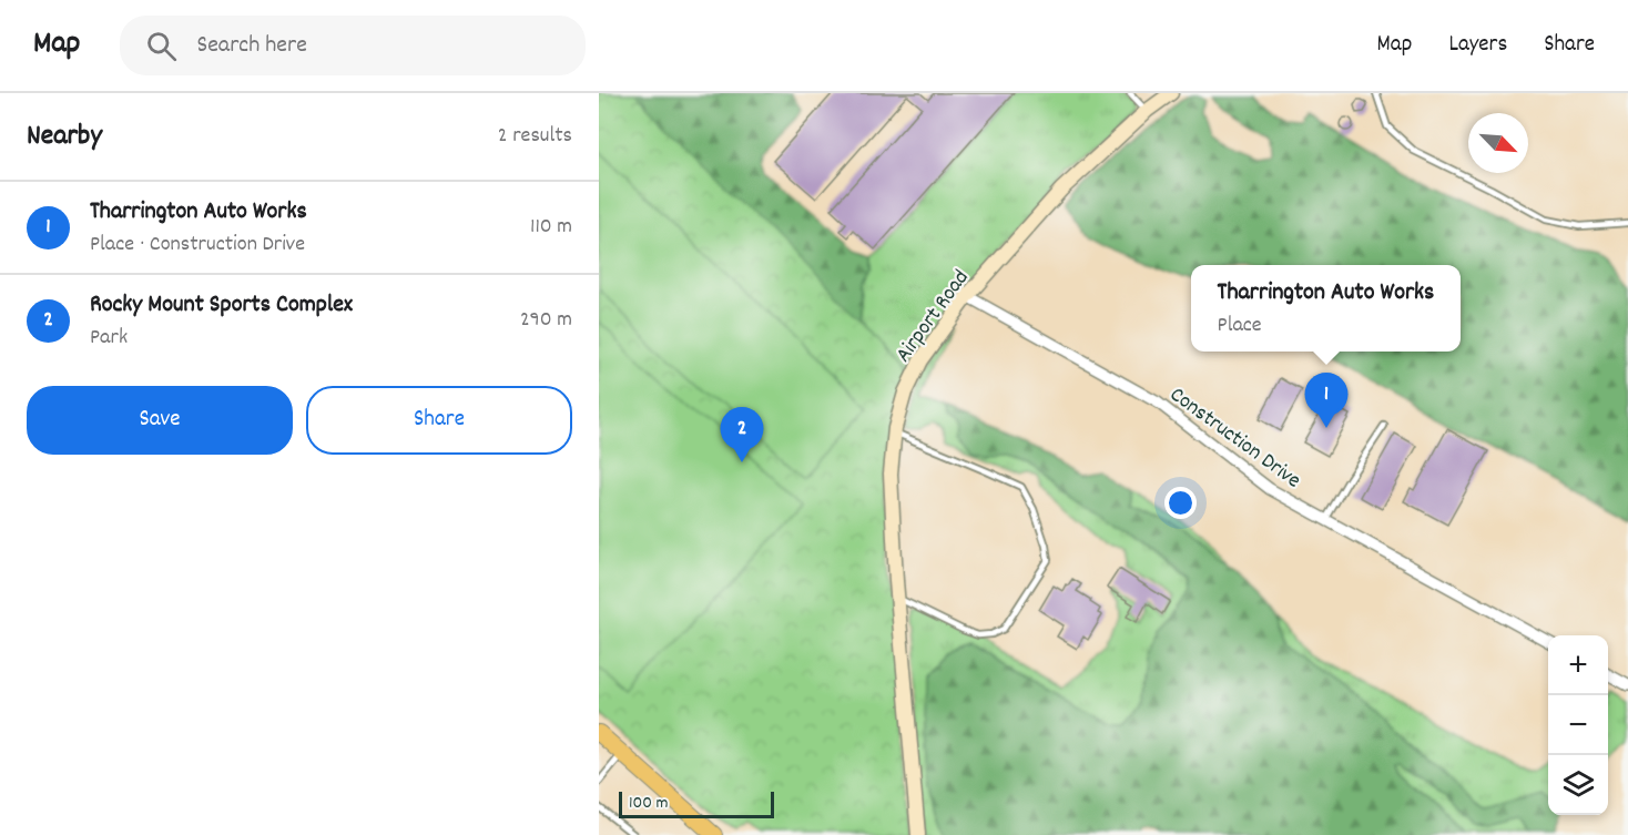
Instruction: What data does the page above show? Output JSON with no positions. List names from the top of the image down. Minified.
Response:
{"streets":{"main road":["Airport Road"],"street":["Construction Drive"]},"crossings":[["Airport Road","Construction Drive"]],"scale_bar":"100 m","north":"bottom right","page":{"header":"Map","search":"Search here","nav":["Map","Layers","Share"],"heading":["Nearby","2 results"],"list":[{"mark":"1","name":"Tharrington Auto Works","note":"Place · Construction Drive","value":"110 m"},{"mark":"2","name":"Rocky Mount Sports Complex","note":"Park","value":"290 m"}],"popup":["Tharrington Auto Works","Place"],"buttons":["Save","Share"],"pins":["1","2"],"map_buttons":["+","−"],"scale":"100 m"}}
